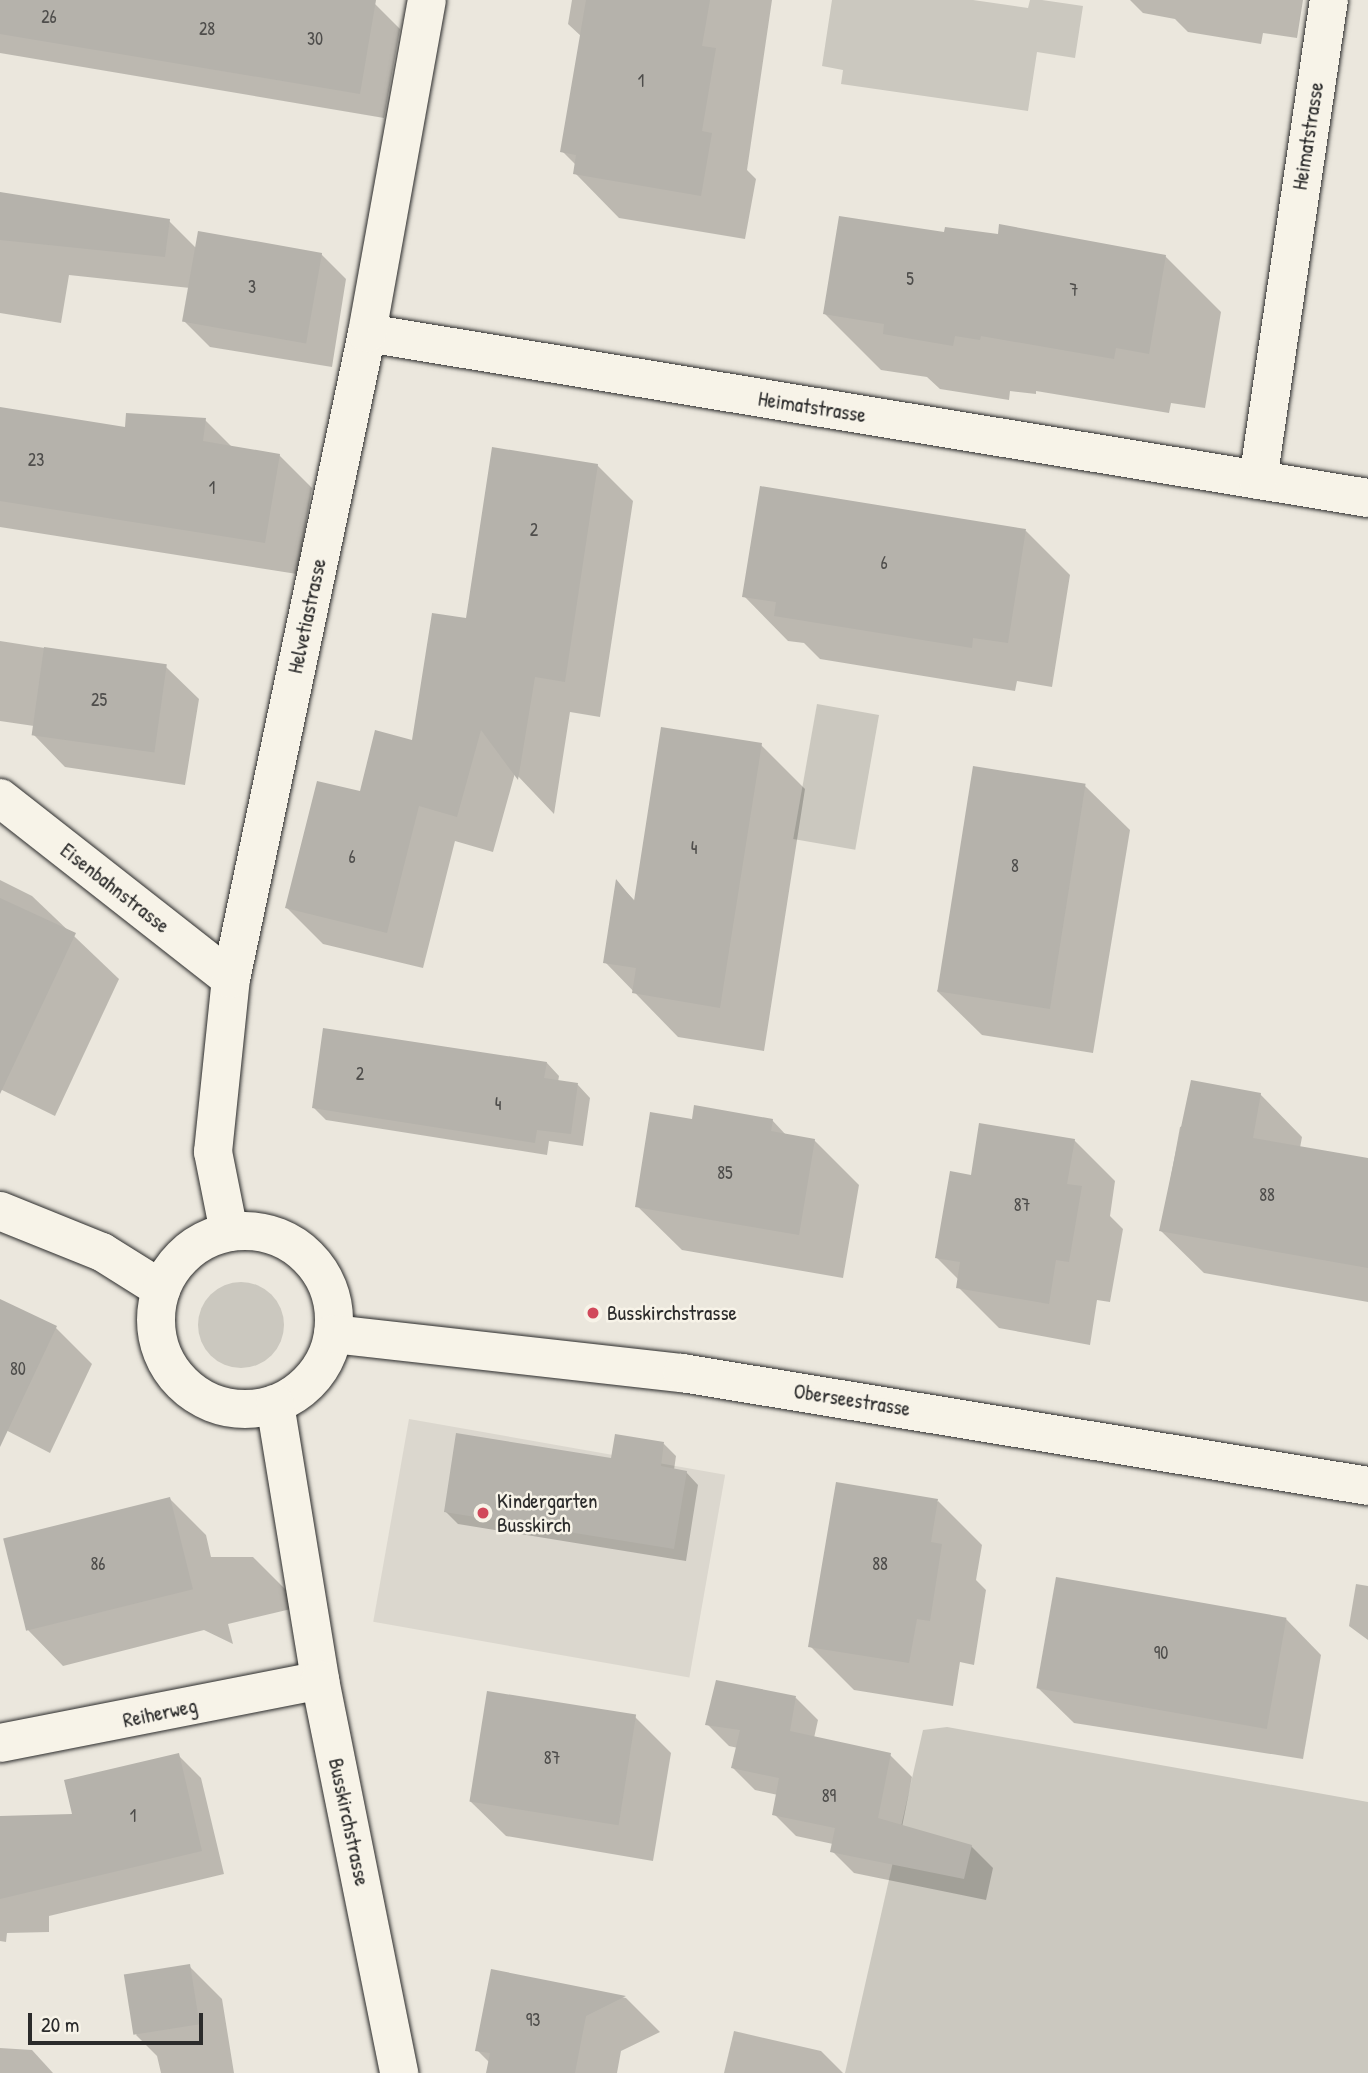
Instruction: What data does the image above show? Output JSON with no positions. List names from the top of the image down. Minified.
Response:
{"streets":{"street":["Heimatstrasse","Helvetiastrasse","Eisenbahnstrasse","Oberseestrasse","Reiherweg","Busskirchstrasse"]},"crossings":[["Heimatstrasse","Helvetiastrasse"],["Helvetiastrasse","Eisenbahnstrasse"],["Helvetiastrasse","Oberseestrasse"],["Helvetiastrasse","Busskirchstrasse"],["Oberseestrasse","Busskirchstrasse"],["Reiherweg","Busskirchstrasse"]],"places":["Busskirchstrasse","Kindergarten Busskirch"],"house_numbers":["26","28","30","1","5","3","7","23","1","2","6","25","4","6","8","2","4","85","88","87","80","86","88","90","87","89","1","93"],"scale_bar":"20 m"}
